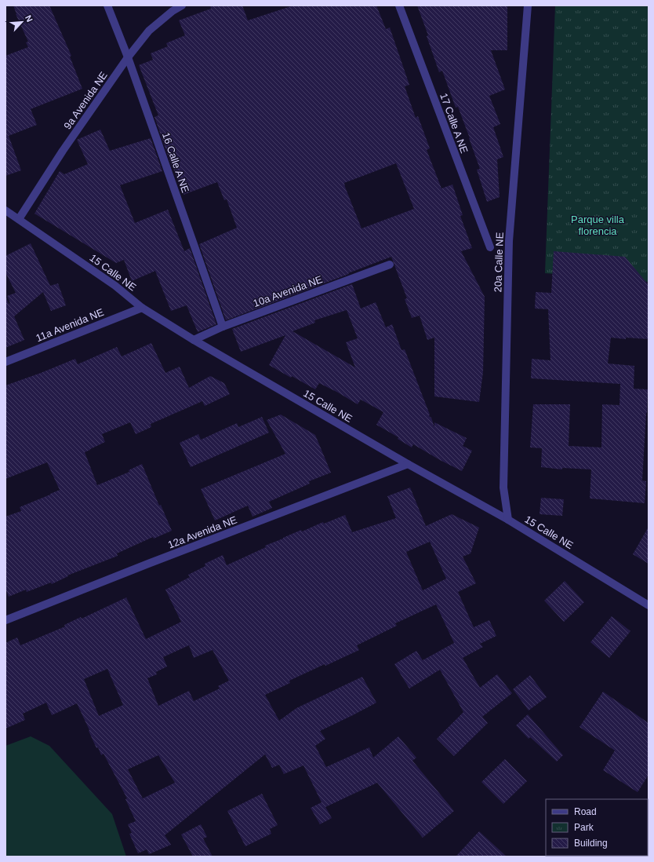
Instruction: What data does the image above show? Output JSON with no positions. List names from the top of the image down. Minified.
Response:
{"streets":{"street":["9a Avenida NE","17 Calle A NE","16 Calle A NE","20a Calle NE","15 Calle NE","10a Avenida NE","11a Avenida NE","12a Avenida NE"]},"crossings":[["9a Avenida NE","16 Calle A NE"],["9a Avenida NE","15 Calle NE"],["16 Calle A NE","10a Avenida NE"],["20a Calle NE","15 Calle NE"],["15 Calle NE","10a Avenida NE"],["15 Calle NE","11a Avenida NE"],["15 Calle NE","12a Avenida NE"]],"parks":["Parque villa florencia"],"legend":["Road","Park","Building"],"north":"top right"}
